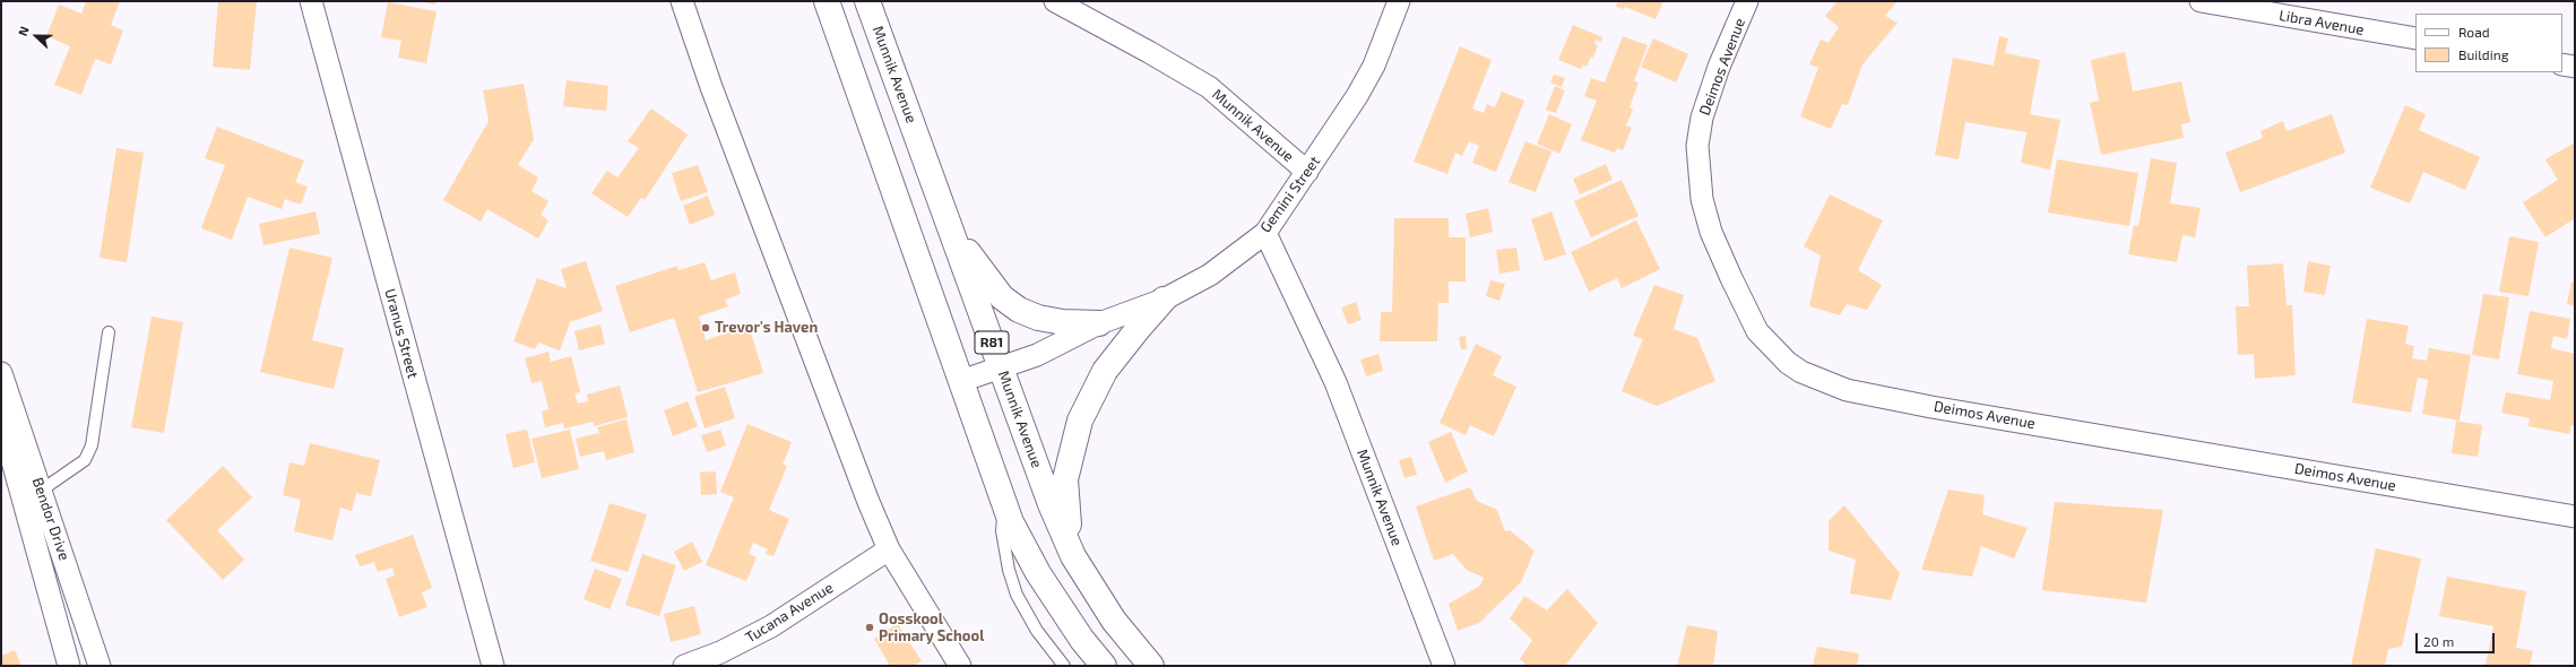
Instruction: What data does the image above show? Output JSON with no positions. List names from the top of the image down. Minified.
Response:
{"streets":{"main road":["Munnik Avenue","R81"],"street":["Libra Avenue","Deimos Avenue","Gemini Street","Uranus Street","Bendor Drive","Tucana Avenue"]},"crossings":[["Munnik Avenue","Gemini Street"],["Gemini Street","R81"]],"places":["Trevor's Haven","Oosskool Primary School"],"legend":["Road","Building"],"scale_bar":"20 m","north":"left"}
